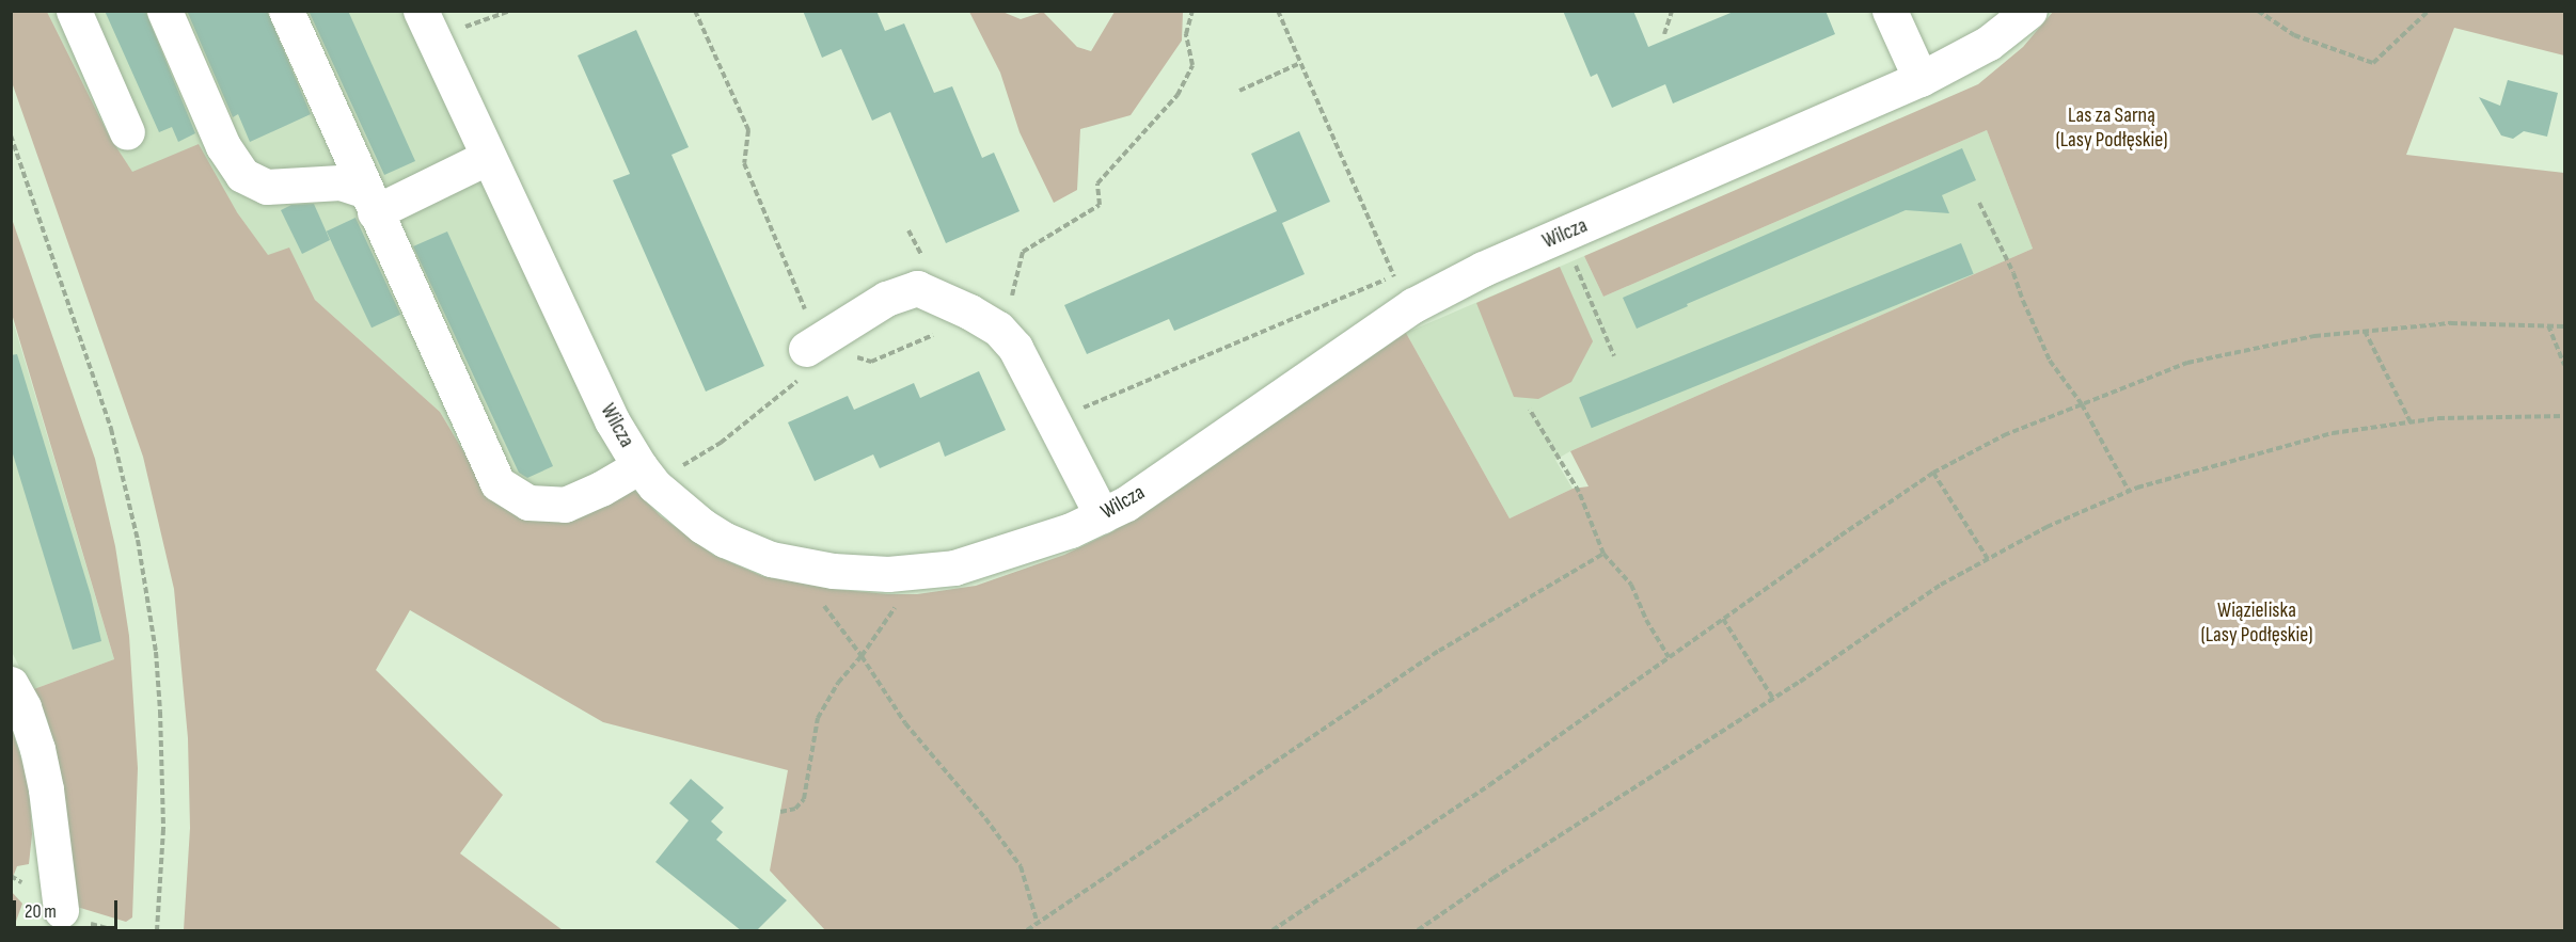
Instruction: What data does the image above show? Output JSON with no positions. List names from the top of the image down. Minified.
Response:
{"streets":{"street":["Wilcza"]},"parks":["Las za Sarną (Lasy Podłęskie)","Wiązieliska (Lasy Podłęskie)"],"scale_bar":"20 m"}
